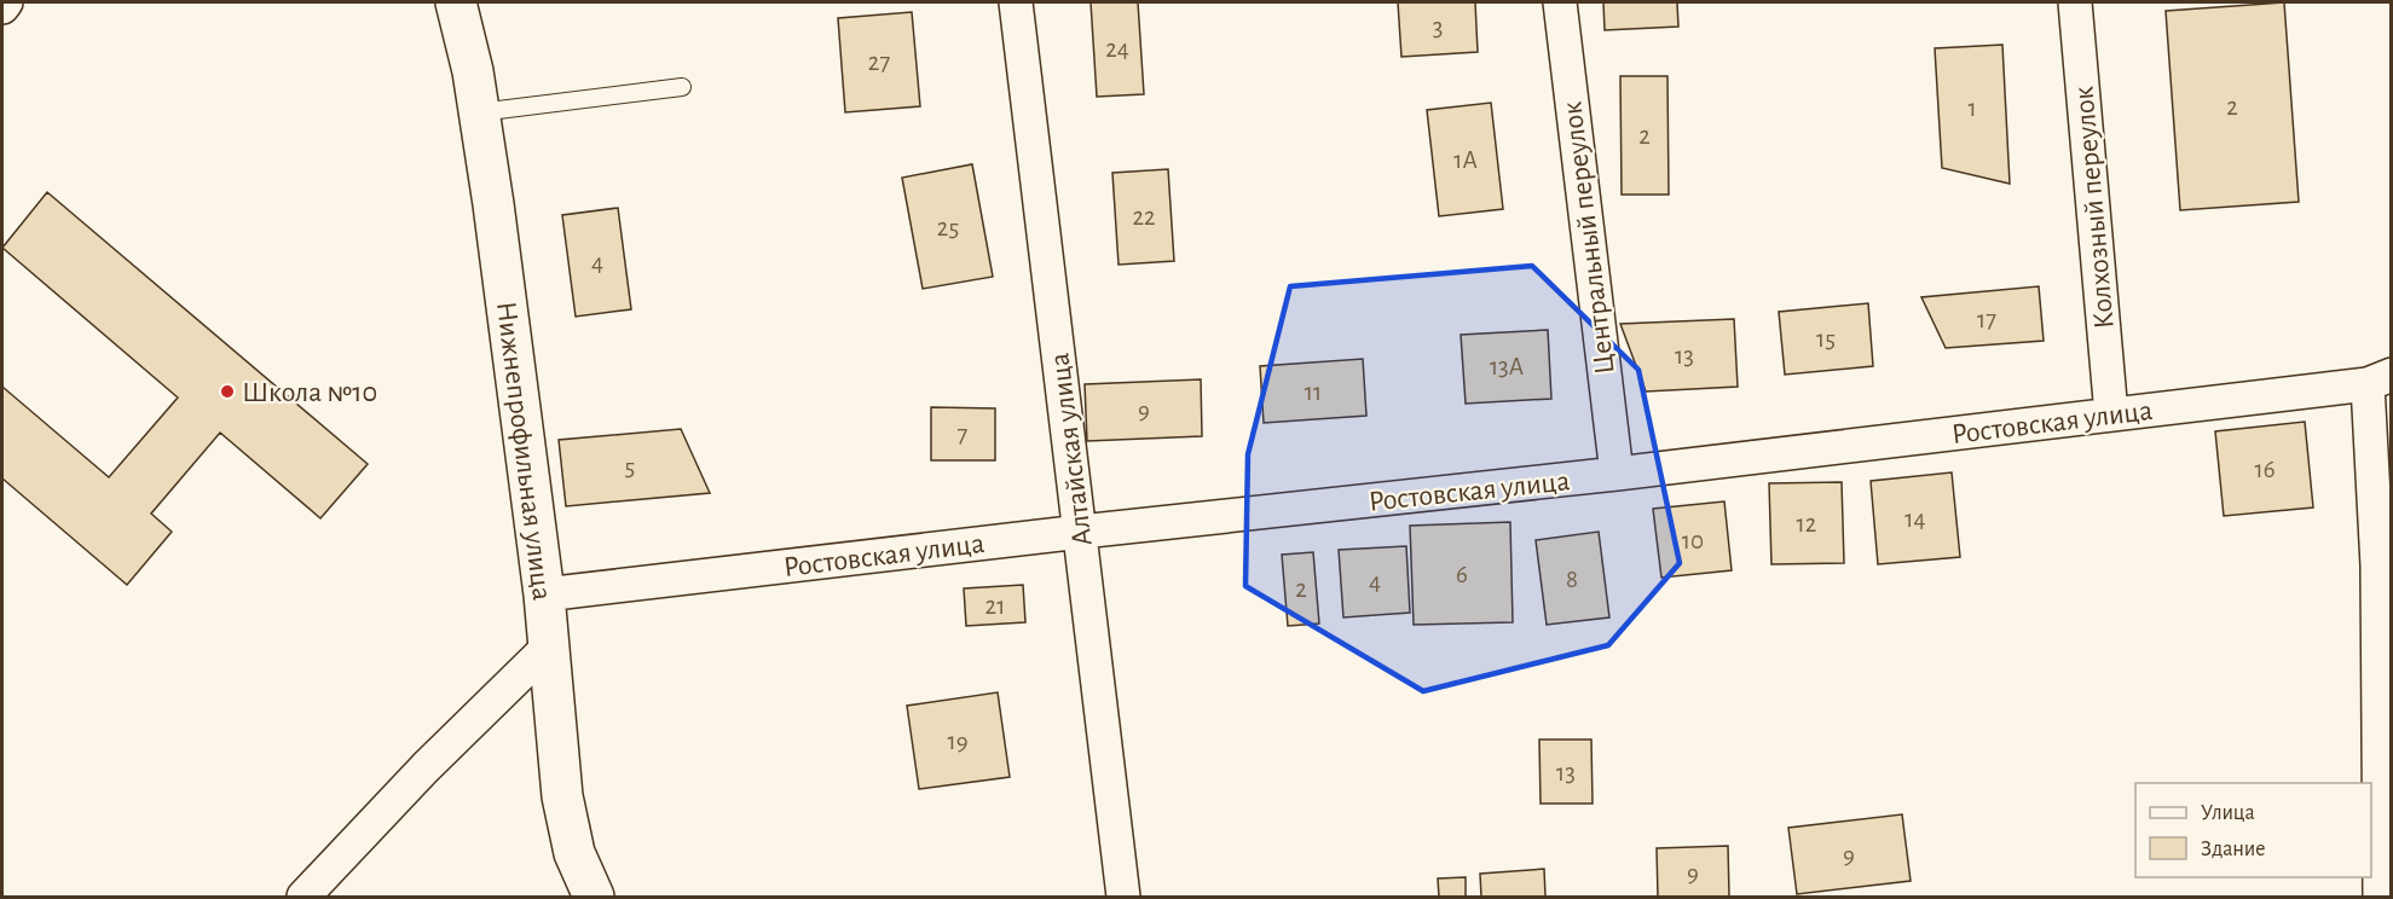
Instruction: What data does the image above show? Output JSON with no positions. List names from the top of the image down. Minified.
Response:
{"streets":{"street":["Колхозный переулок","Центральный переулок","Ростовская улица","Алтайская улица","Нижнепрофильная улица"]},"crossings":[["Колхозный переулок","Ростовская улица"],["Центральный переулок","Ростовская улица"],["Ростовская улица","Алтайская улица"],["Ростовская улица","Нижнепрофильная улица"]],"places":["Школа №10"],"house_numbers":["3","24","27","2","1","2","1А","22","25","4","17","15","13","13А","11","9","7","5","16","14","12","10","6","8","4","2","21","19","13","9","9"],"legend":["Улица","Здание"]}
